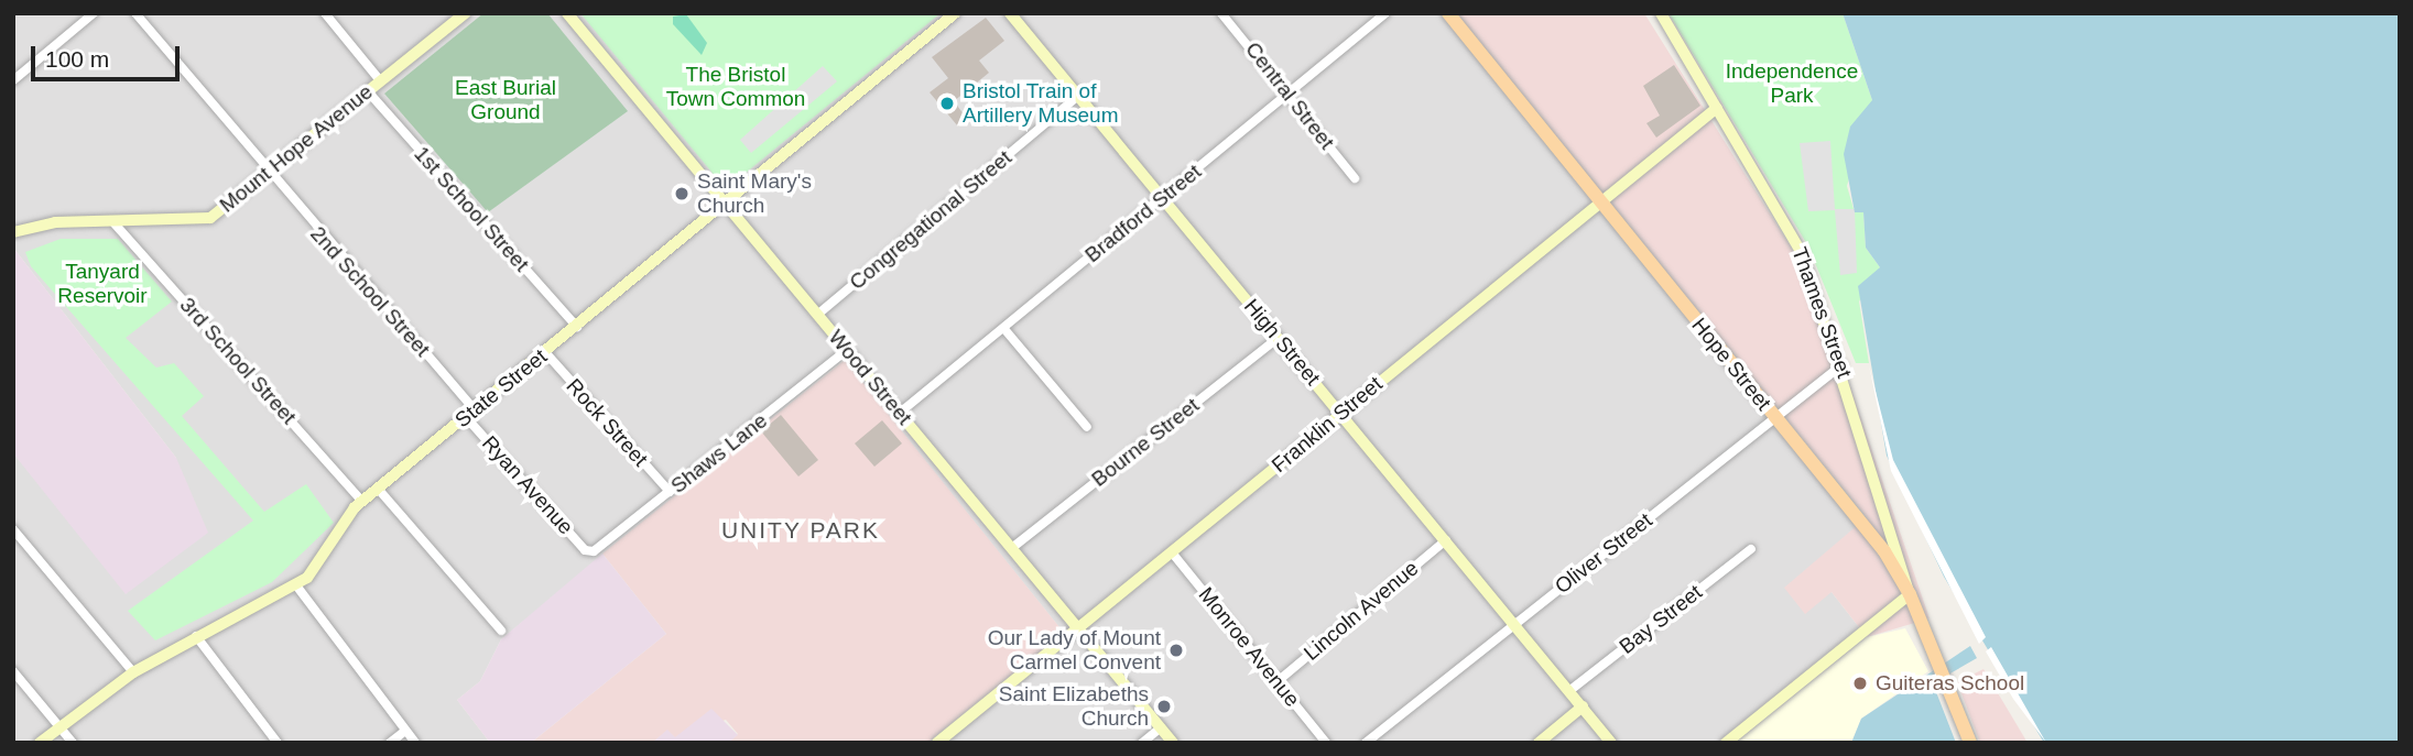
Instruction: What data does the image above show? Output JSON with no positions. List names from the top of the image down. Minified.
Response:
{"streets":{"main road":["Hope Street"],"street":["Central Street","Mount Hope Avenue","1st School Street","Bradford Street","Congregational Street","2nd School Street","Thames Street","High Street","3rd School Street","Wood Street","State Street","Rock Street","Franklin Street","Bourne Street","Shaws Lane","Ryan Avenue","Oliver Street","Lincoln Avenue","Bay Street","Monroe Avenue"]},"crossings":[["Central Street","Bradford Street"],["Mount Hope Avenue","1st School Street"],["Mount Hope Avenue","2nd School Street"],["Mount Hope Avenue","3rd School Street"],["1st School Street","State Street"],["Bradford Street","High Street"],["Bradford Street","Wood Street"],["Congregational Street","High Street"],["Congregational Street","Wood Street"],["2nd School Street","State Street"],["2nd School Street","Ryan Avenue"],["Thames Street","Hope Street"],["Thames Street","Franklin Street"],["Thames Street","Oliver Street"],["High Street","Franklin Street"],["High Street","Bourne Street"],["High Street","Oliver Street"],["High Street","Lincoln Avenue"],["High Street","Bay Street"],["3rd School Street","State Street"],["Hope Street","Franklin Street"],["Hope Street","Oliver Street"],["Wood Street","State Street"],["Wood Street","Franklin Street"],["Wood Street","Bourne Street"],["Wood Street","Shaws Lane"],["State Street","Rock Street"],["State Street","Ryan Avenue"],["Rock Street","Shaws Lane"],["Franklin Street","Monroe Avenue"],["Shaws Lane","Ryan Avenue"],["Lincoln Avenue","Monroe Avenue"]],"districts":["UNITY PARK"],"parks":["Independence Park","The Bristol Town Common","East Burial Ground","Tanyard Reservoir"],"places":["Bristol Train of Artillery Museum","Saint Mary's Church","Our Lady of Mount Carmel Convent","Guiteras School","Saint Elizabeths Church"],"scale_bar":"100 m"}
